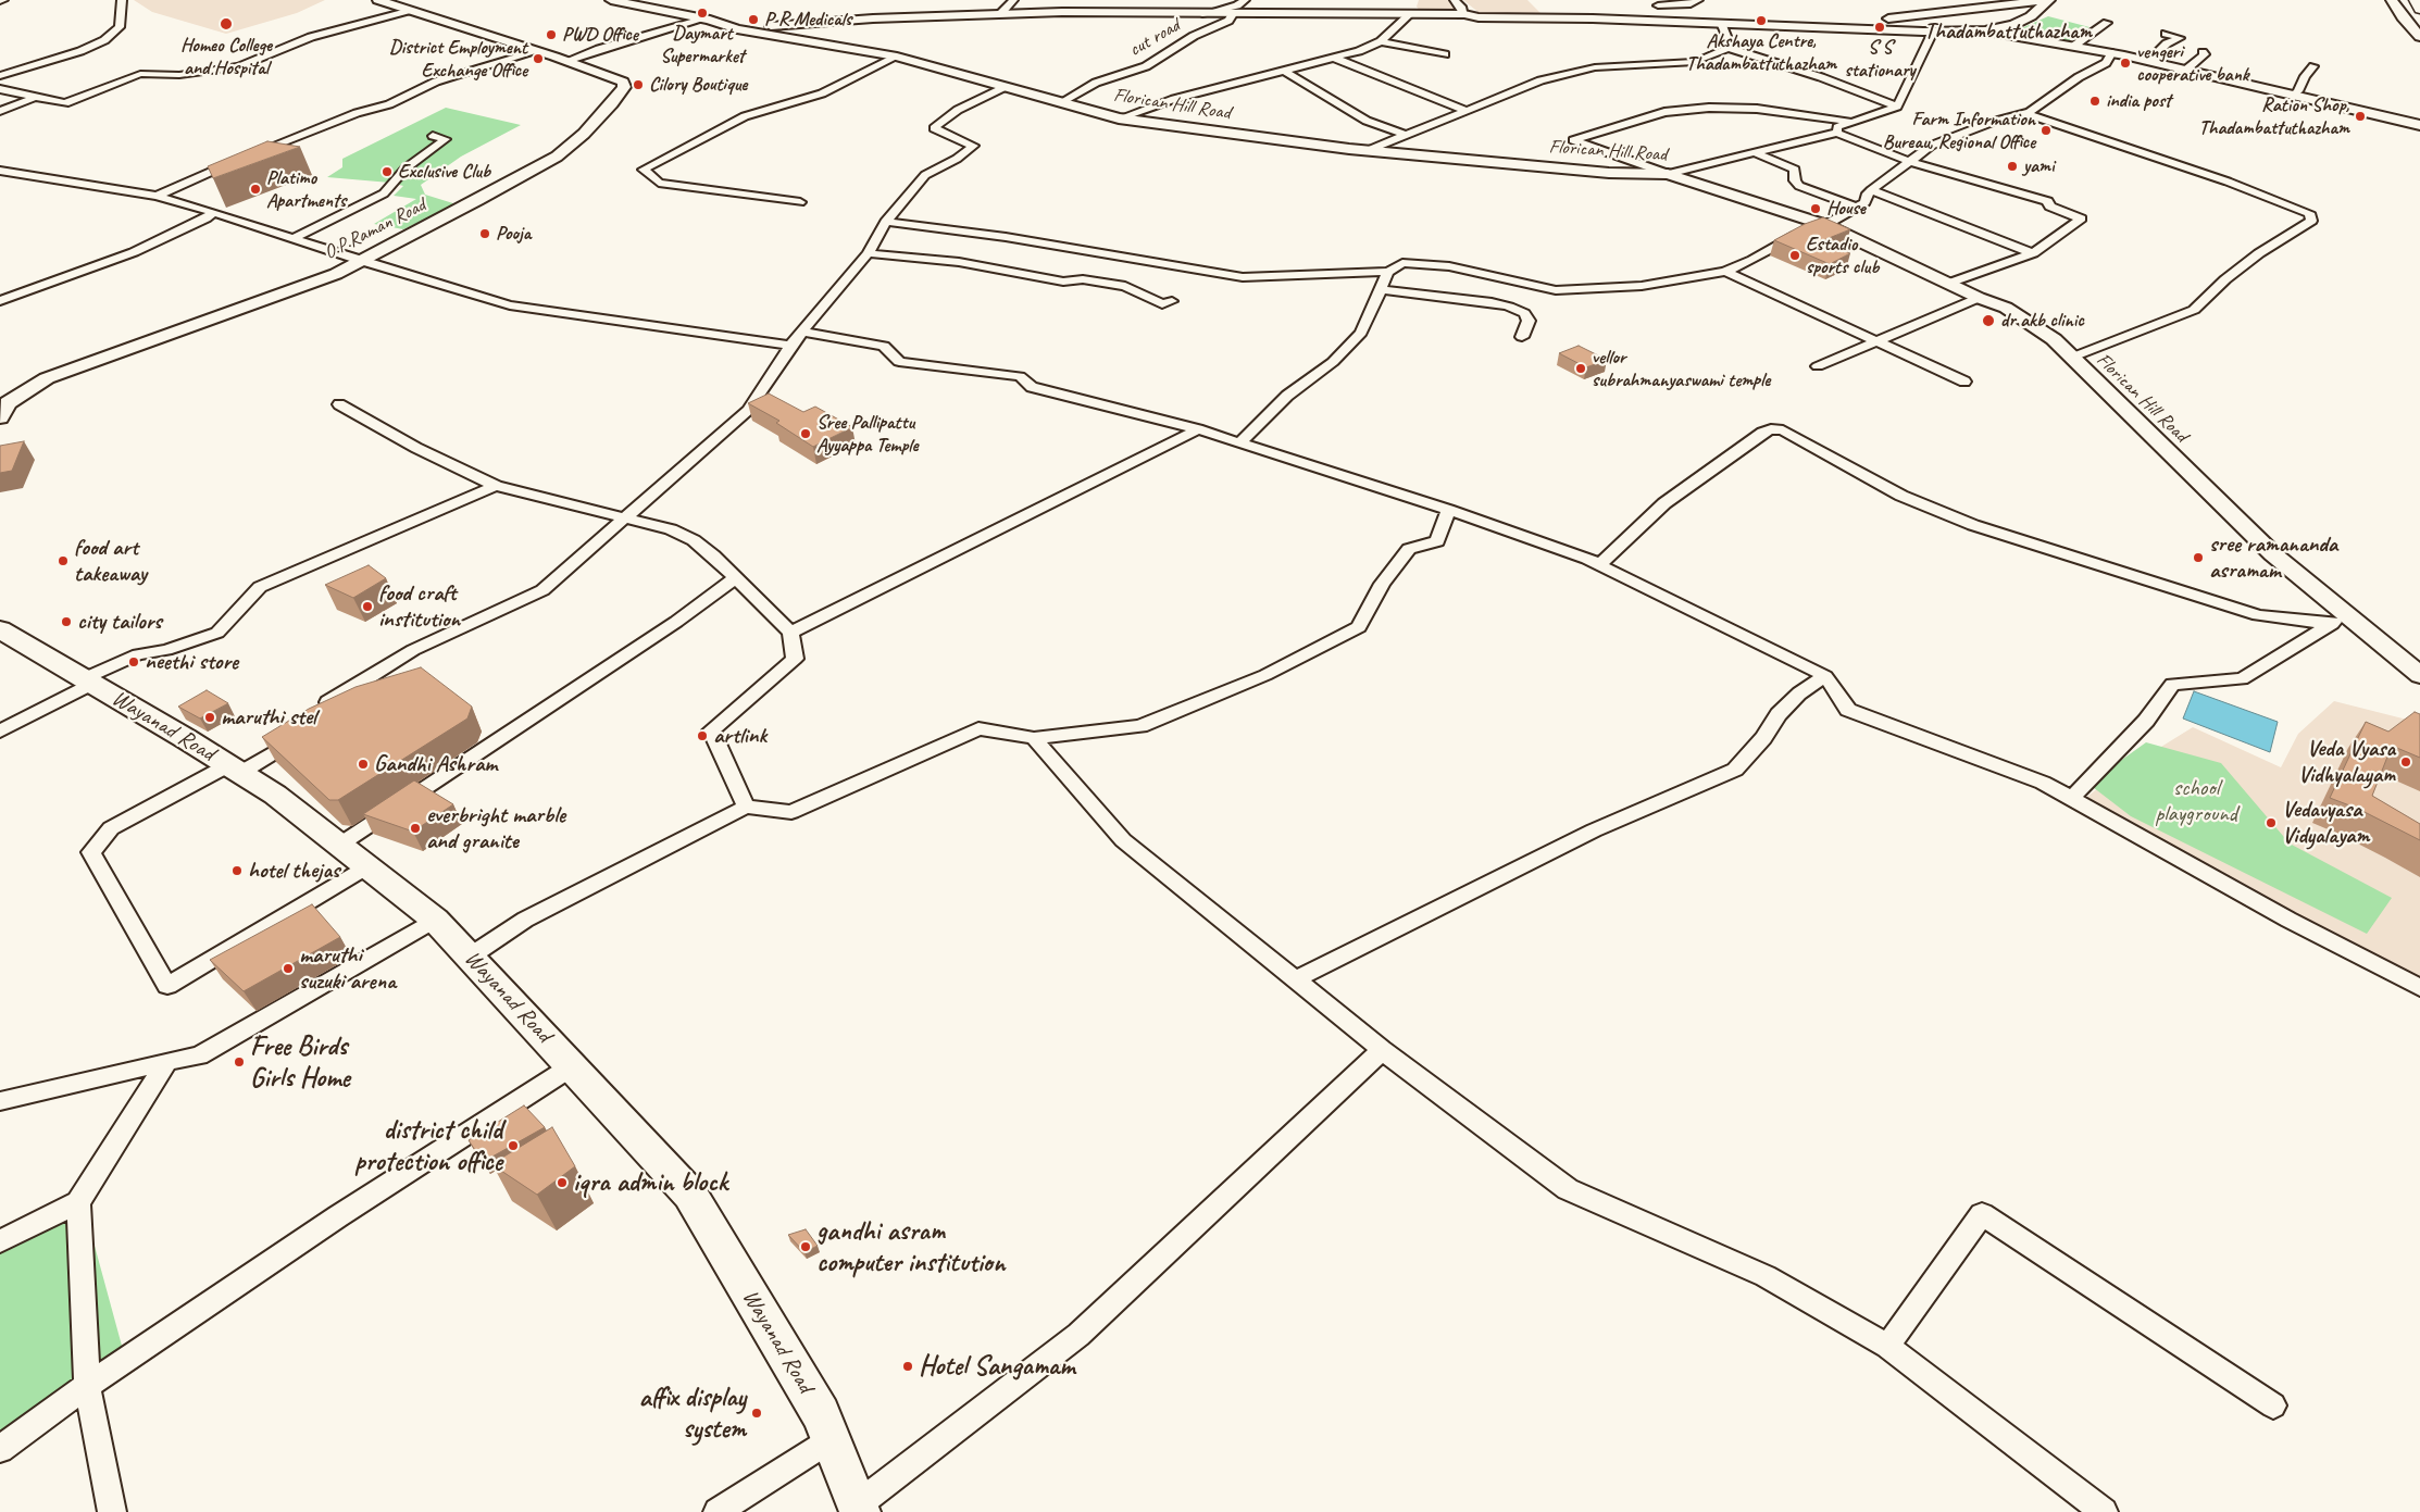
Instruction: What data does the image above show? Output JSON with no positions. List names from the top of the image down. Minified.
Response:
{"streets":{"main road":["Wayanad Road"],"street":["cut road","Florican Hill Road","O.P.Raman Road"]},"crossings":[["cut road","Florican Hill Road"]],"districts":["Thadambattuthazham"],"parks":["school playground"],"places":["Daymart Supermarket","P R Medicals","Akshaya Centre, Thadambattuthazham","Homeo College and Hospital","S S stationary","PWD Office","District Employment Exchange Office","vengeri cooperative bank","Cilory Boutique","india post","Ration Shop, Thadambattuthazham","Farm Information Bureau, Regional Office","yami","Exclusive Club","Platimo Apartments","House","Pooja","Estadio sports club","dr akb clinic","vellor subrahmanyaswami temple","Sree Pallipattu Ayyappa Temple","sree ramananda asramam","food art takeaway","food craft institution","city tailors","neethi store","maruthi stel","artlink","Veda Vyasa Vidhyalayam","Gandhi Ashram","Vedavyasa Vidyalayam","everbright marble and granite","hotel thejas","maruthi suzuki arena","Free Birds Girls Home","district child protection office","iqra admin block","gandhi asram computer institution","Hotel Sangamam","affix display system"]}
